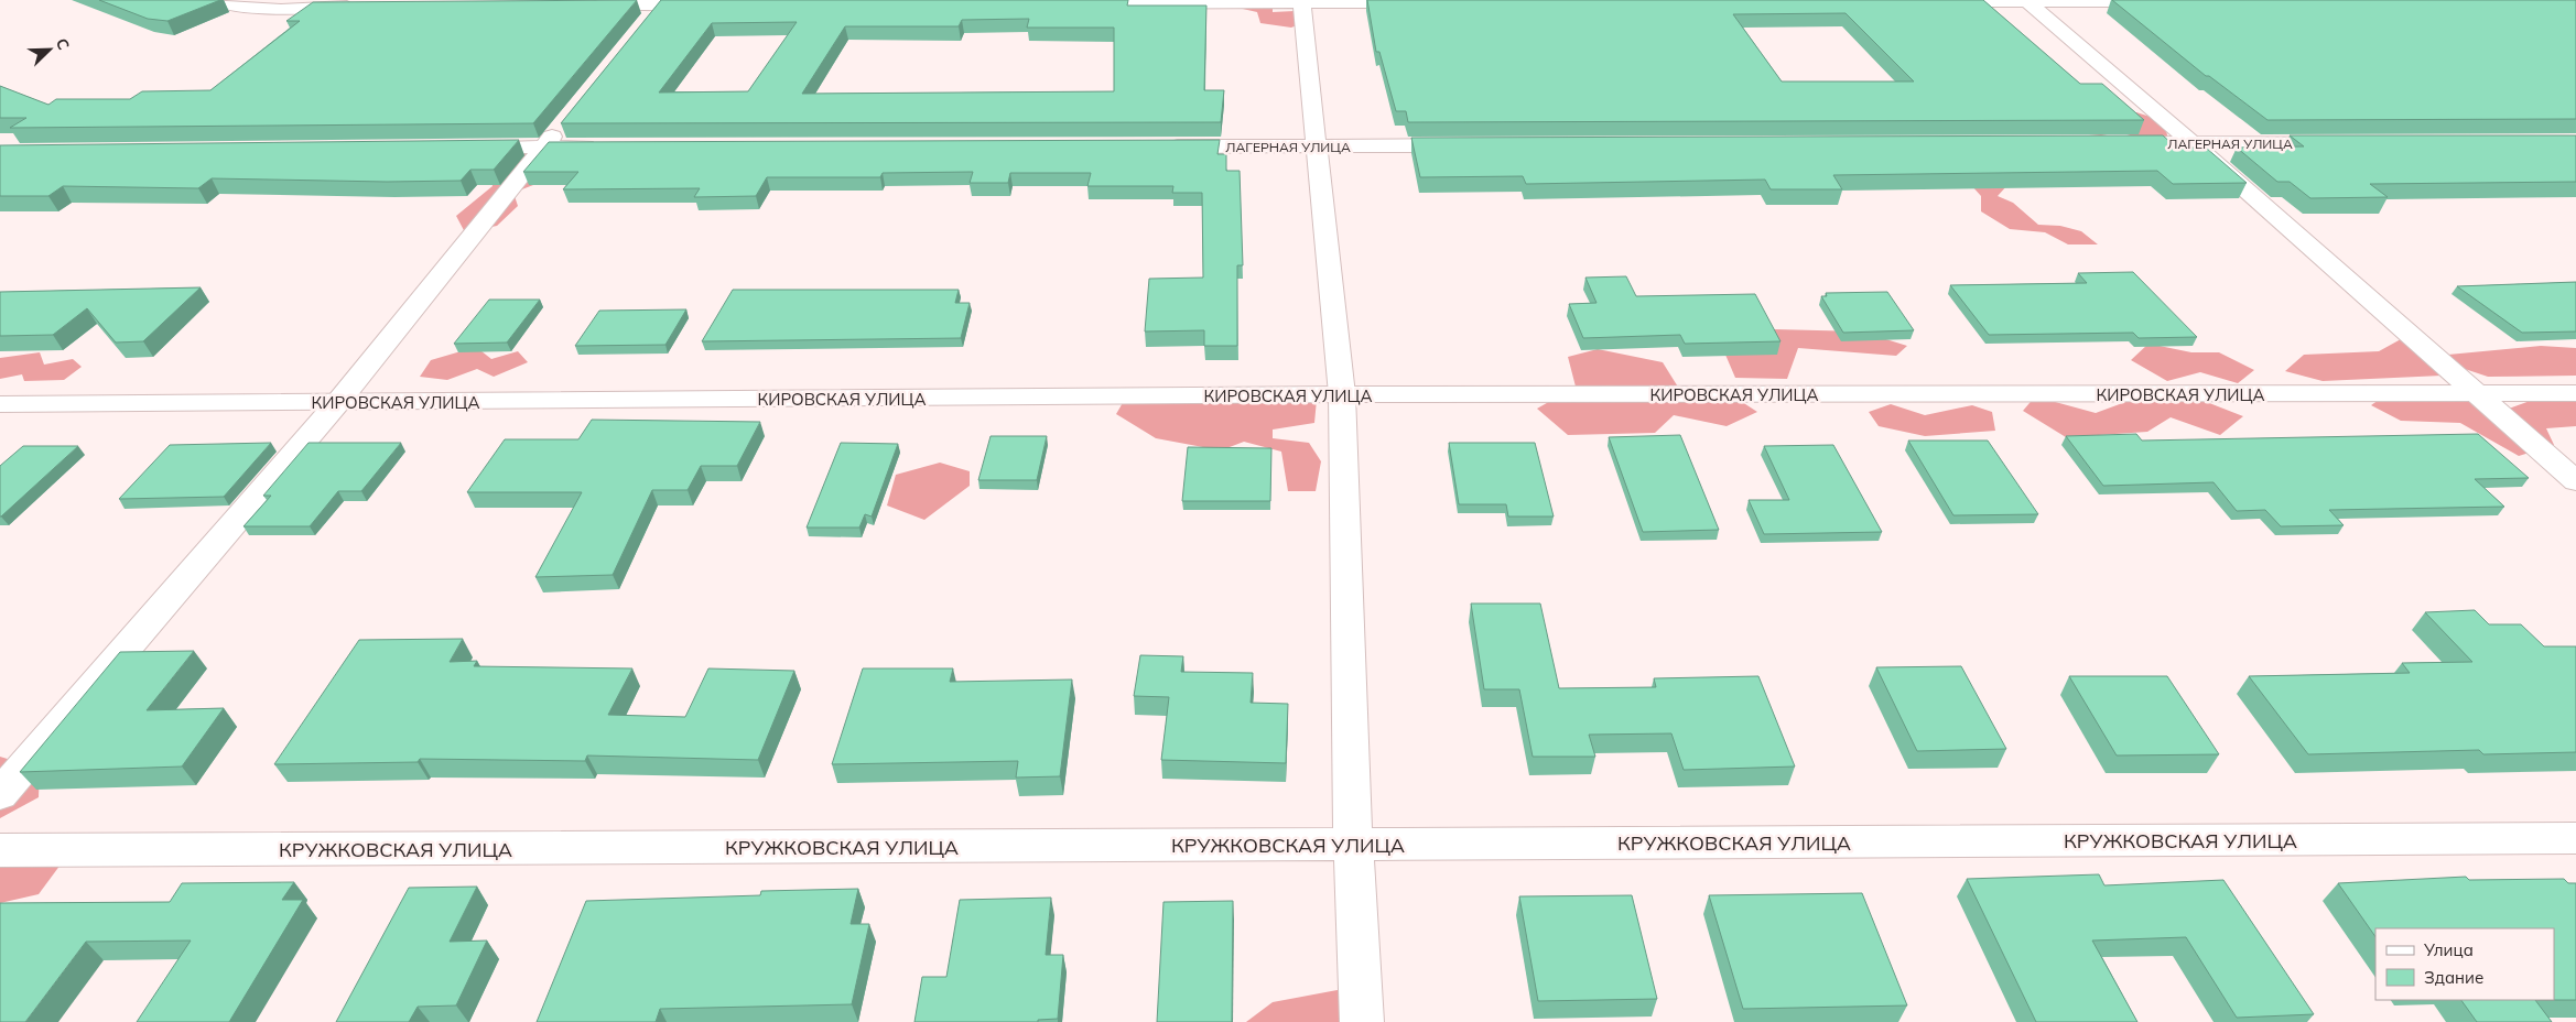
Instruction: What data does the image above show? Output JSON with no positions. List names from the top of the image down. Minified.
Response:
{"streets":{"street":["ЛАГЕРНАЯ УЛИЦА","КИРОВСКАЯ УЛИЦА","КРУЖКОВСКАЯ УЛИЦА"]},"legend":["Улица","Здание"],"north":"top right"}
